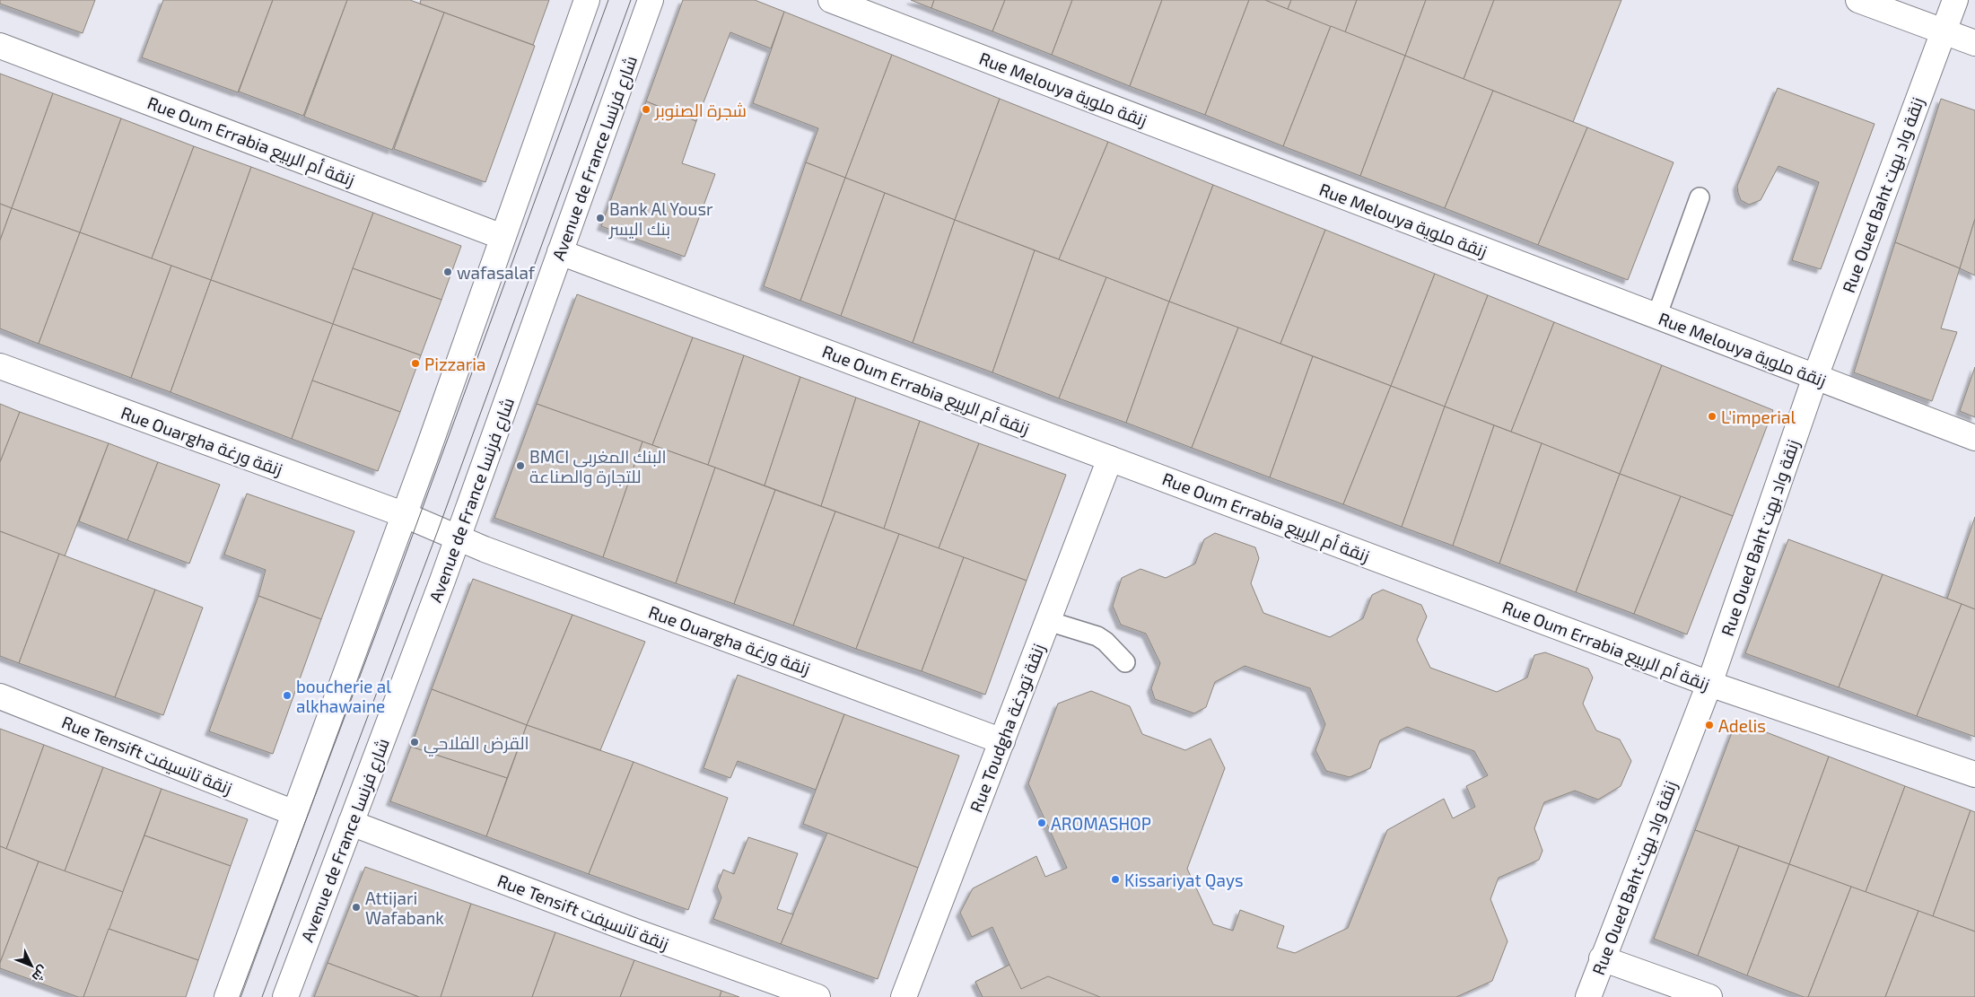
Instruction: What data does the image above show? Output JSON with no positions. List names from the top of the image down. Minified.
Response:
{"streets":{"street":["Rue Melouya زنقة ملوية","Rue Oum Errabia زنقة أم الربيع","Avenue de France شارع فرنسا","Rue Oued Baht زنقة واد بهت","Rue Ouargha زنقة ورغة","Rue Toudgha زنقة تودغة","Rue Tensift زنقة تانسيفت"]},"crossings":[["Rue Melouya زنقة ملوية","Rue Oued Baht زنقة واد بهت"],["Rue Oum Errabia زنقة أم الربيع","Avenue de France شارع فرنسا"],["Rue Oum Errabia زنقة أم الربيع","Rue Oued Baht زنقة واد بهت"],["Rue Oum Errabia زنقة أم الربيع","Rue Toudgha زنقة تودغة"],["Avenue de France شارع فرنسا","Rue Ouargha زنقة ورغة"],["Avenue de France شارع فرنسا","Rue Tensift زنقة تانسيفت"],["Rue Ouargha زنقة ورغة","Rue Toudgha زنقة تودغة"]],"places":["شجرة الصنوبر","Bank Al Yousr بنك اليسر","wafasalaf","Pizzaria","L'imperial","BMCI البنك المغربي للتجارة والصناعة","boucherie al alkhawaine","Adelis","القرض الفلاحي","AROMASHOP","Kissariyat Qays","Attijari Wafabank"],"north":"bottom right"}
